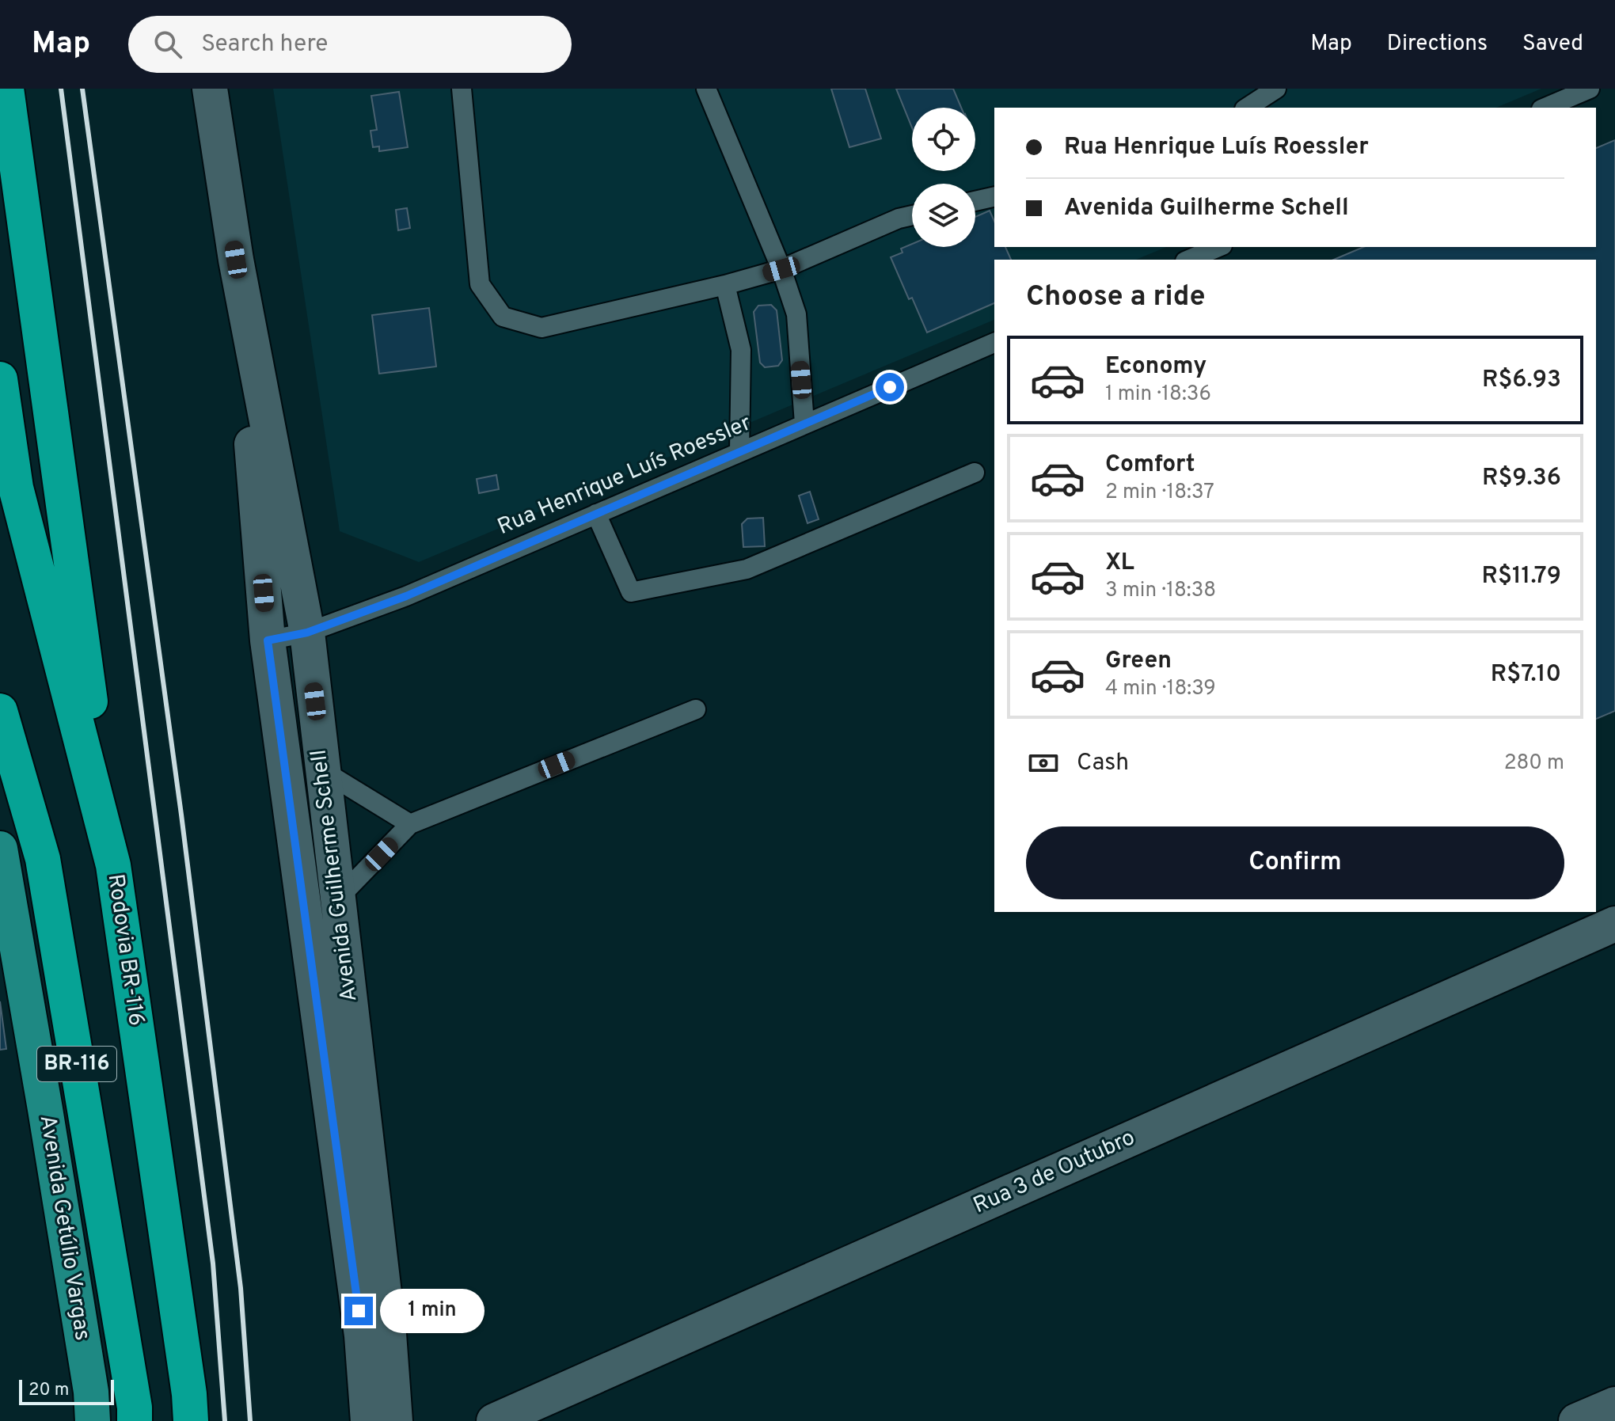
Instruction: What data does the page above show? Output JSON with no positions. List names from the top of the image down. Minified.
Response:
{"streets":{"highway":["Rodovia BR-116","BR-116"],"main road":["Avenida Guilherme Schell","Rua 3 de Outubro","Avenida Getúlio Vargas"],"lane":["Rua Henrique Luís Roessler"]},"crossings":[["Rua Henrique Luís Roessler","Avenida Guilherme Schell"],["Rodovia BR-116","BR-116"]],"scale_bar":"20 m","page":{"header":"Map","search":"Search here","nav":["Map","Directions","Saved"],"banner":["Rua Henrique Luís Roessler","Avenida Guilherme Schell"],"heading":"Choose a ride","list":[{"name":"Economy","note":"1 min · 18:36","value":"R$6.93"},{"name":"Comfort","note":"2 min · 18:37","value":"R$9.36"},{"name":"XL","note":"3 min · 18:38","value":"R$11.79"},{"name":"Green","note":"4 min · 18:39","value":"R$7.10"}],"pay":["Cash","280 m"],"buttons":"Confirm","bubble":"1 min","scale":"20 m"}}
